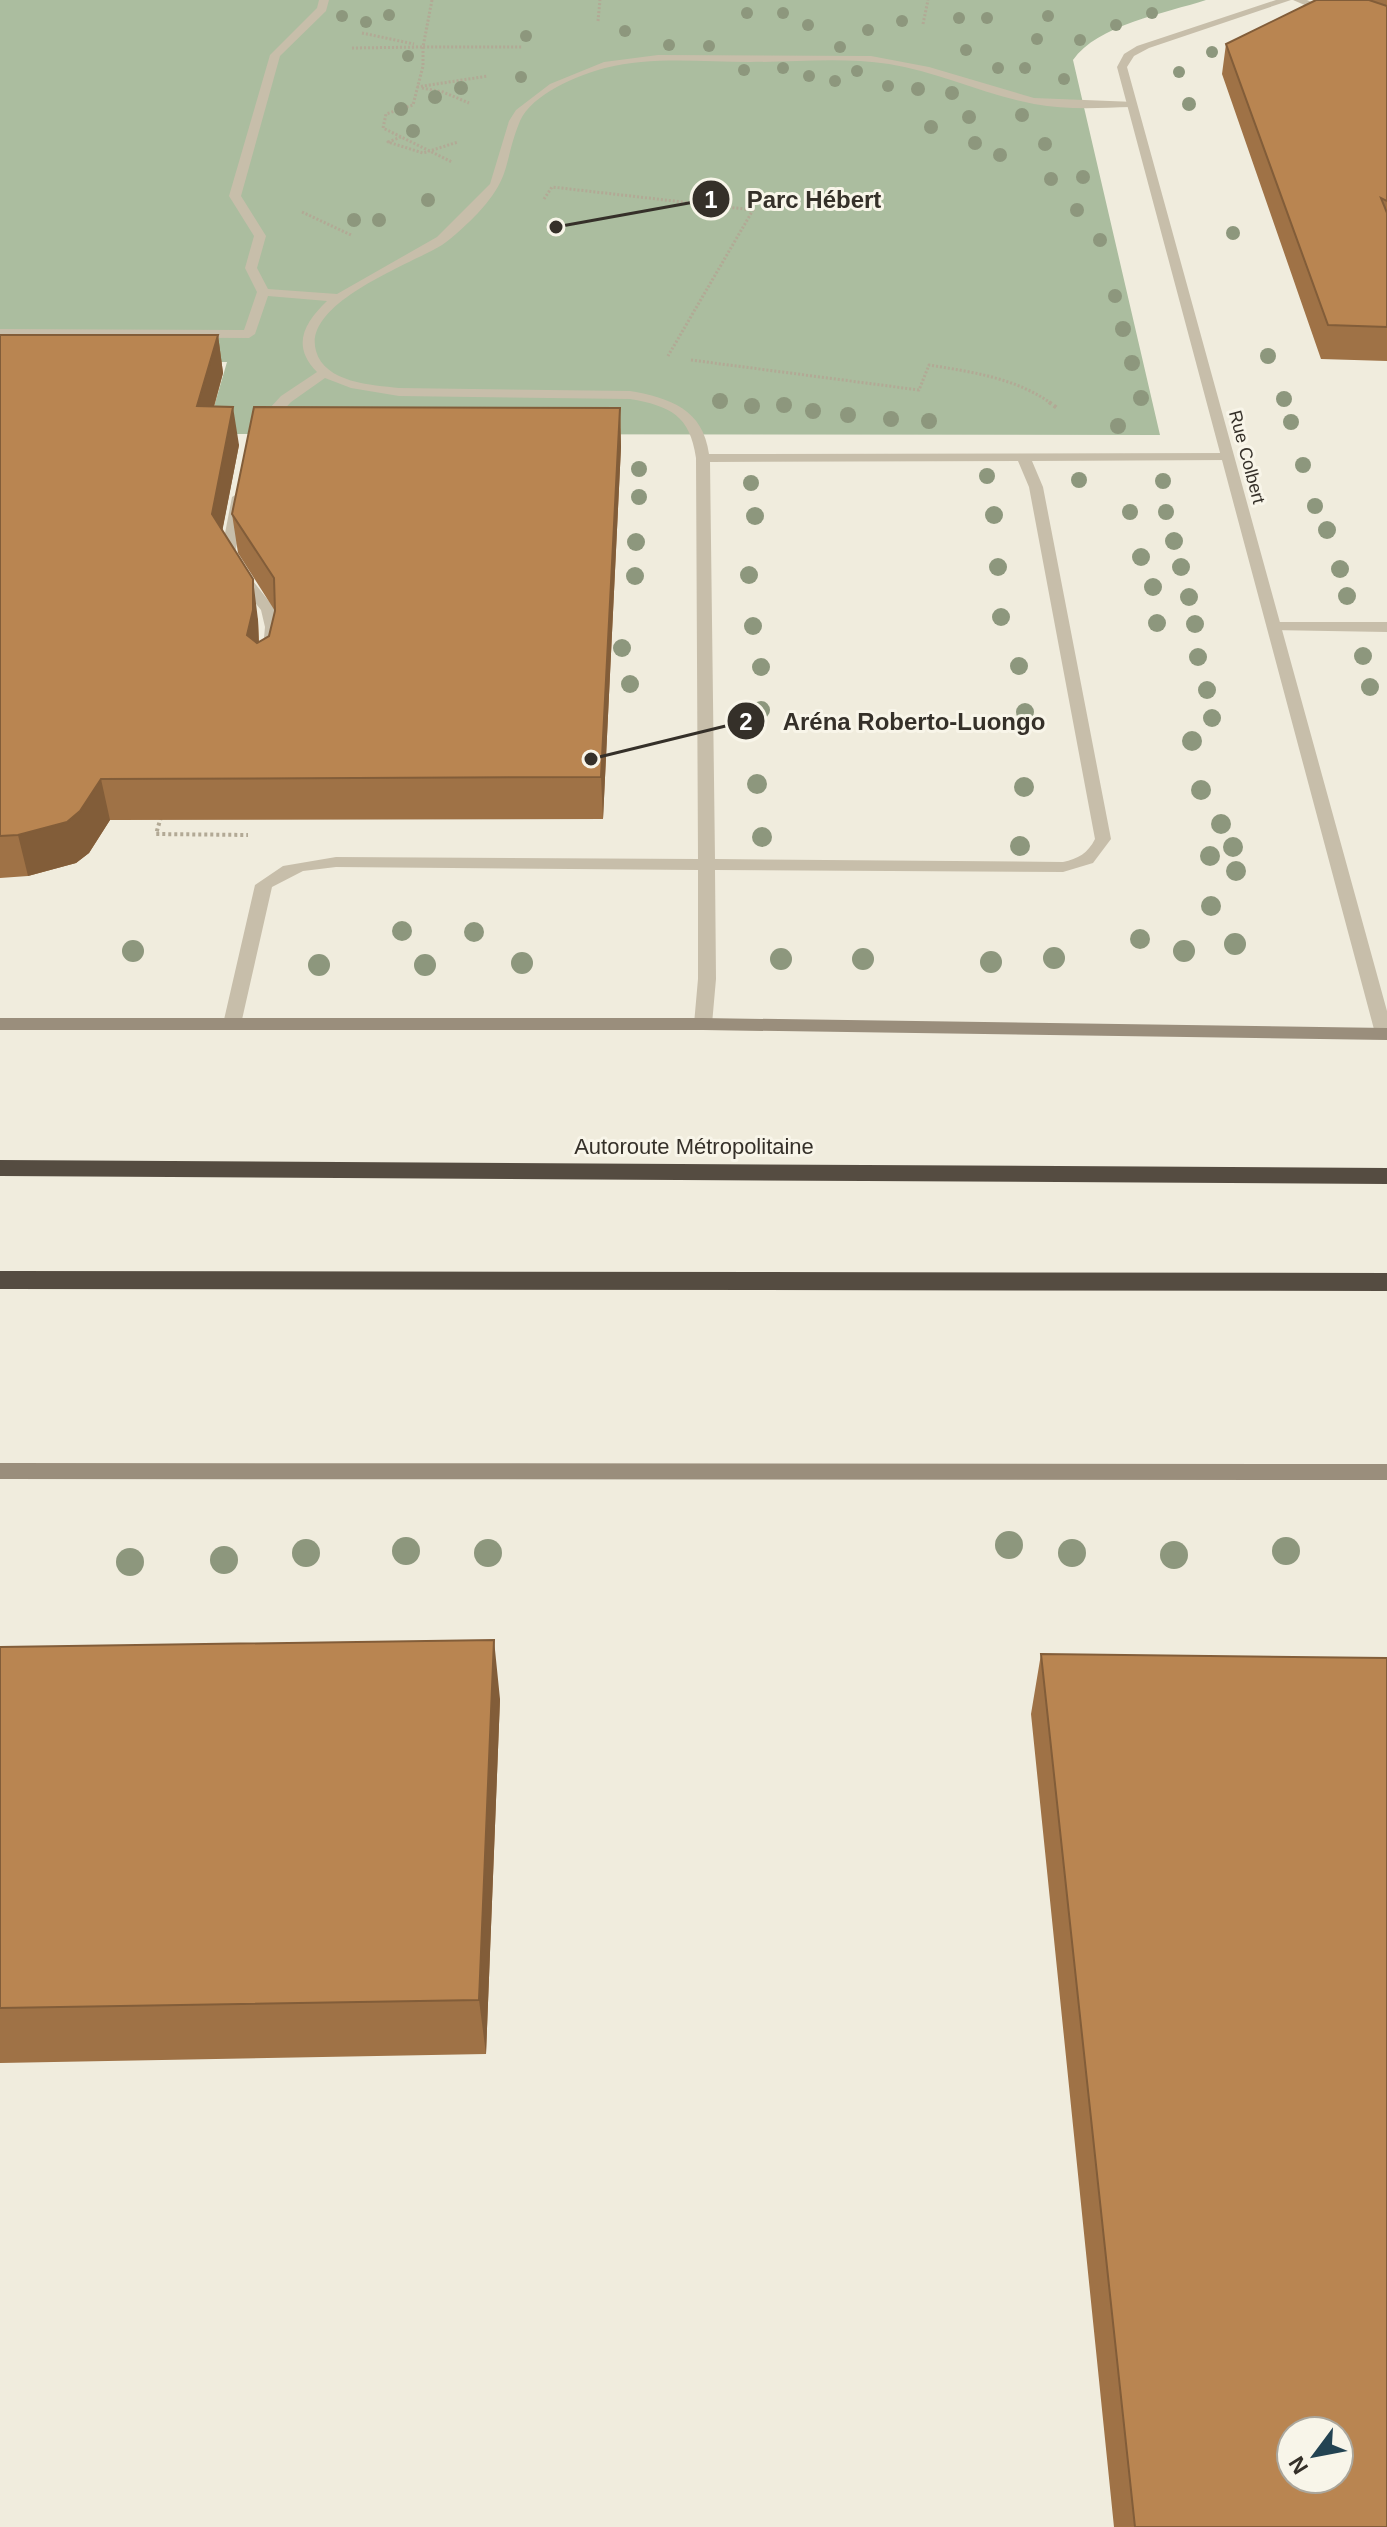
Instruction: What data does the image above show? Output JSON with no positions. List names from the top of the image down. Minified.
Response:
{"streets":{"highway":["Autoroute Métropolitaine"],"street":["Rue Colbert"]},"places":["Parc Hébert","Aréna Roberto-Luongo"],"north":"bottom left"}
